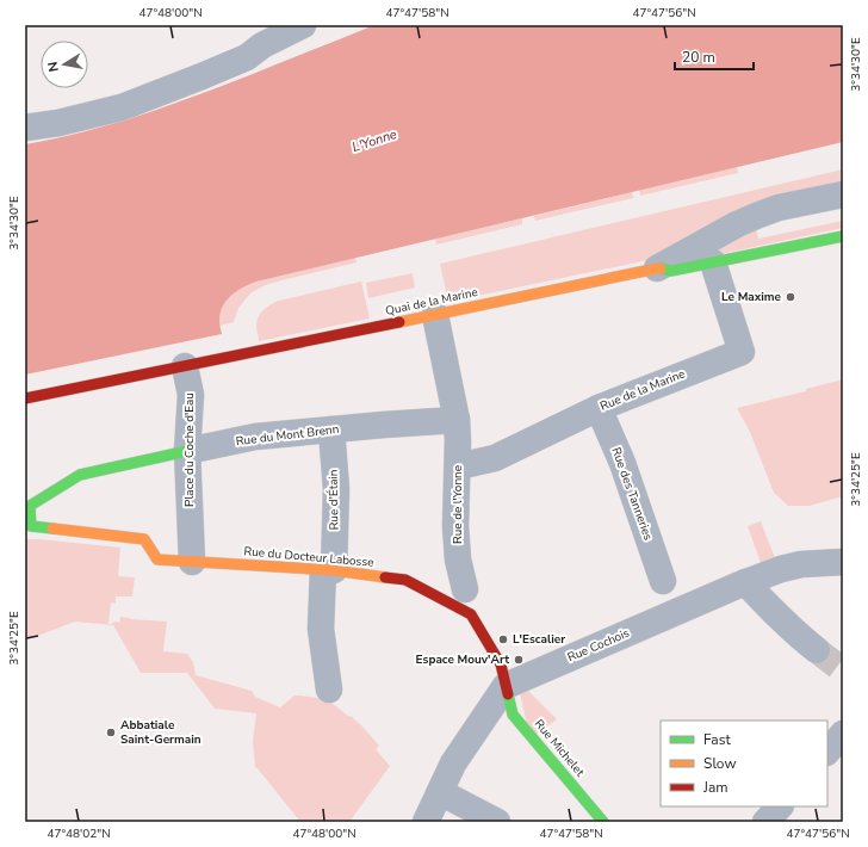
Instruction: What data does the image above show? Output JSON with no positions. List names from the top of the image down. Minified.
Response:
{"streets":{"street":["Quai de la Marine","Rue de la Marine","Rue du Mont Brenn","Place du Coche d'Eau","Rue des Tanneries","Rue d'Étain","Rue de l'Yonne","Rue du Docteur Labosse","Rue Cochois","Rue Michelet"]},"crossings":[["Quai de la Marine","Rue de la Marine"],["Quai de la Marine","Place du Coche d'Eau"],["Quai de la Marine","Rue de l'Yonne"],["Rue de la Marine","Rue des Tanneries"],["Rue de la Marine","Rue de l'Yonne"],["Rue du Mont Brenn","Place du Coche d'Eau"],["Rue du Mont Brenn","Rue d'Étain"],["Rue du Mont Brenn","Rue de l'Yonne"],["Rue du Mont Brenn","Rue du Docteur Labosse"],["Place du Coche d'Eau","Rue du Docteur Labosse"],["Rue des Tanneries","Rue Cochois"],["Rue d'Étain","Rue du Docteur Labosse"],["Rue du Docteur Labosse","Rue Cochois"],["Rue du Docteur Labosse","Rue Michelet"],["Rue Cochois","Rue Michelet"]],"water":["L'Yonne"],"places":["Le Maxime","L'Escalier","Espace Mouv'Art","Abbatiale Saint-Germain"],"legend":["Fast","Slow","Jam"],"scale_bar":"20 m","north":"left","coordinates":["47°48'00\"N","47°47'58\"N","47°47'56\"N","3°34'30\"E","3°34'25\"E","47°48'02\"N"]}
